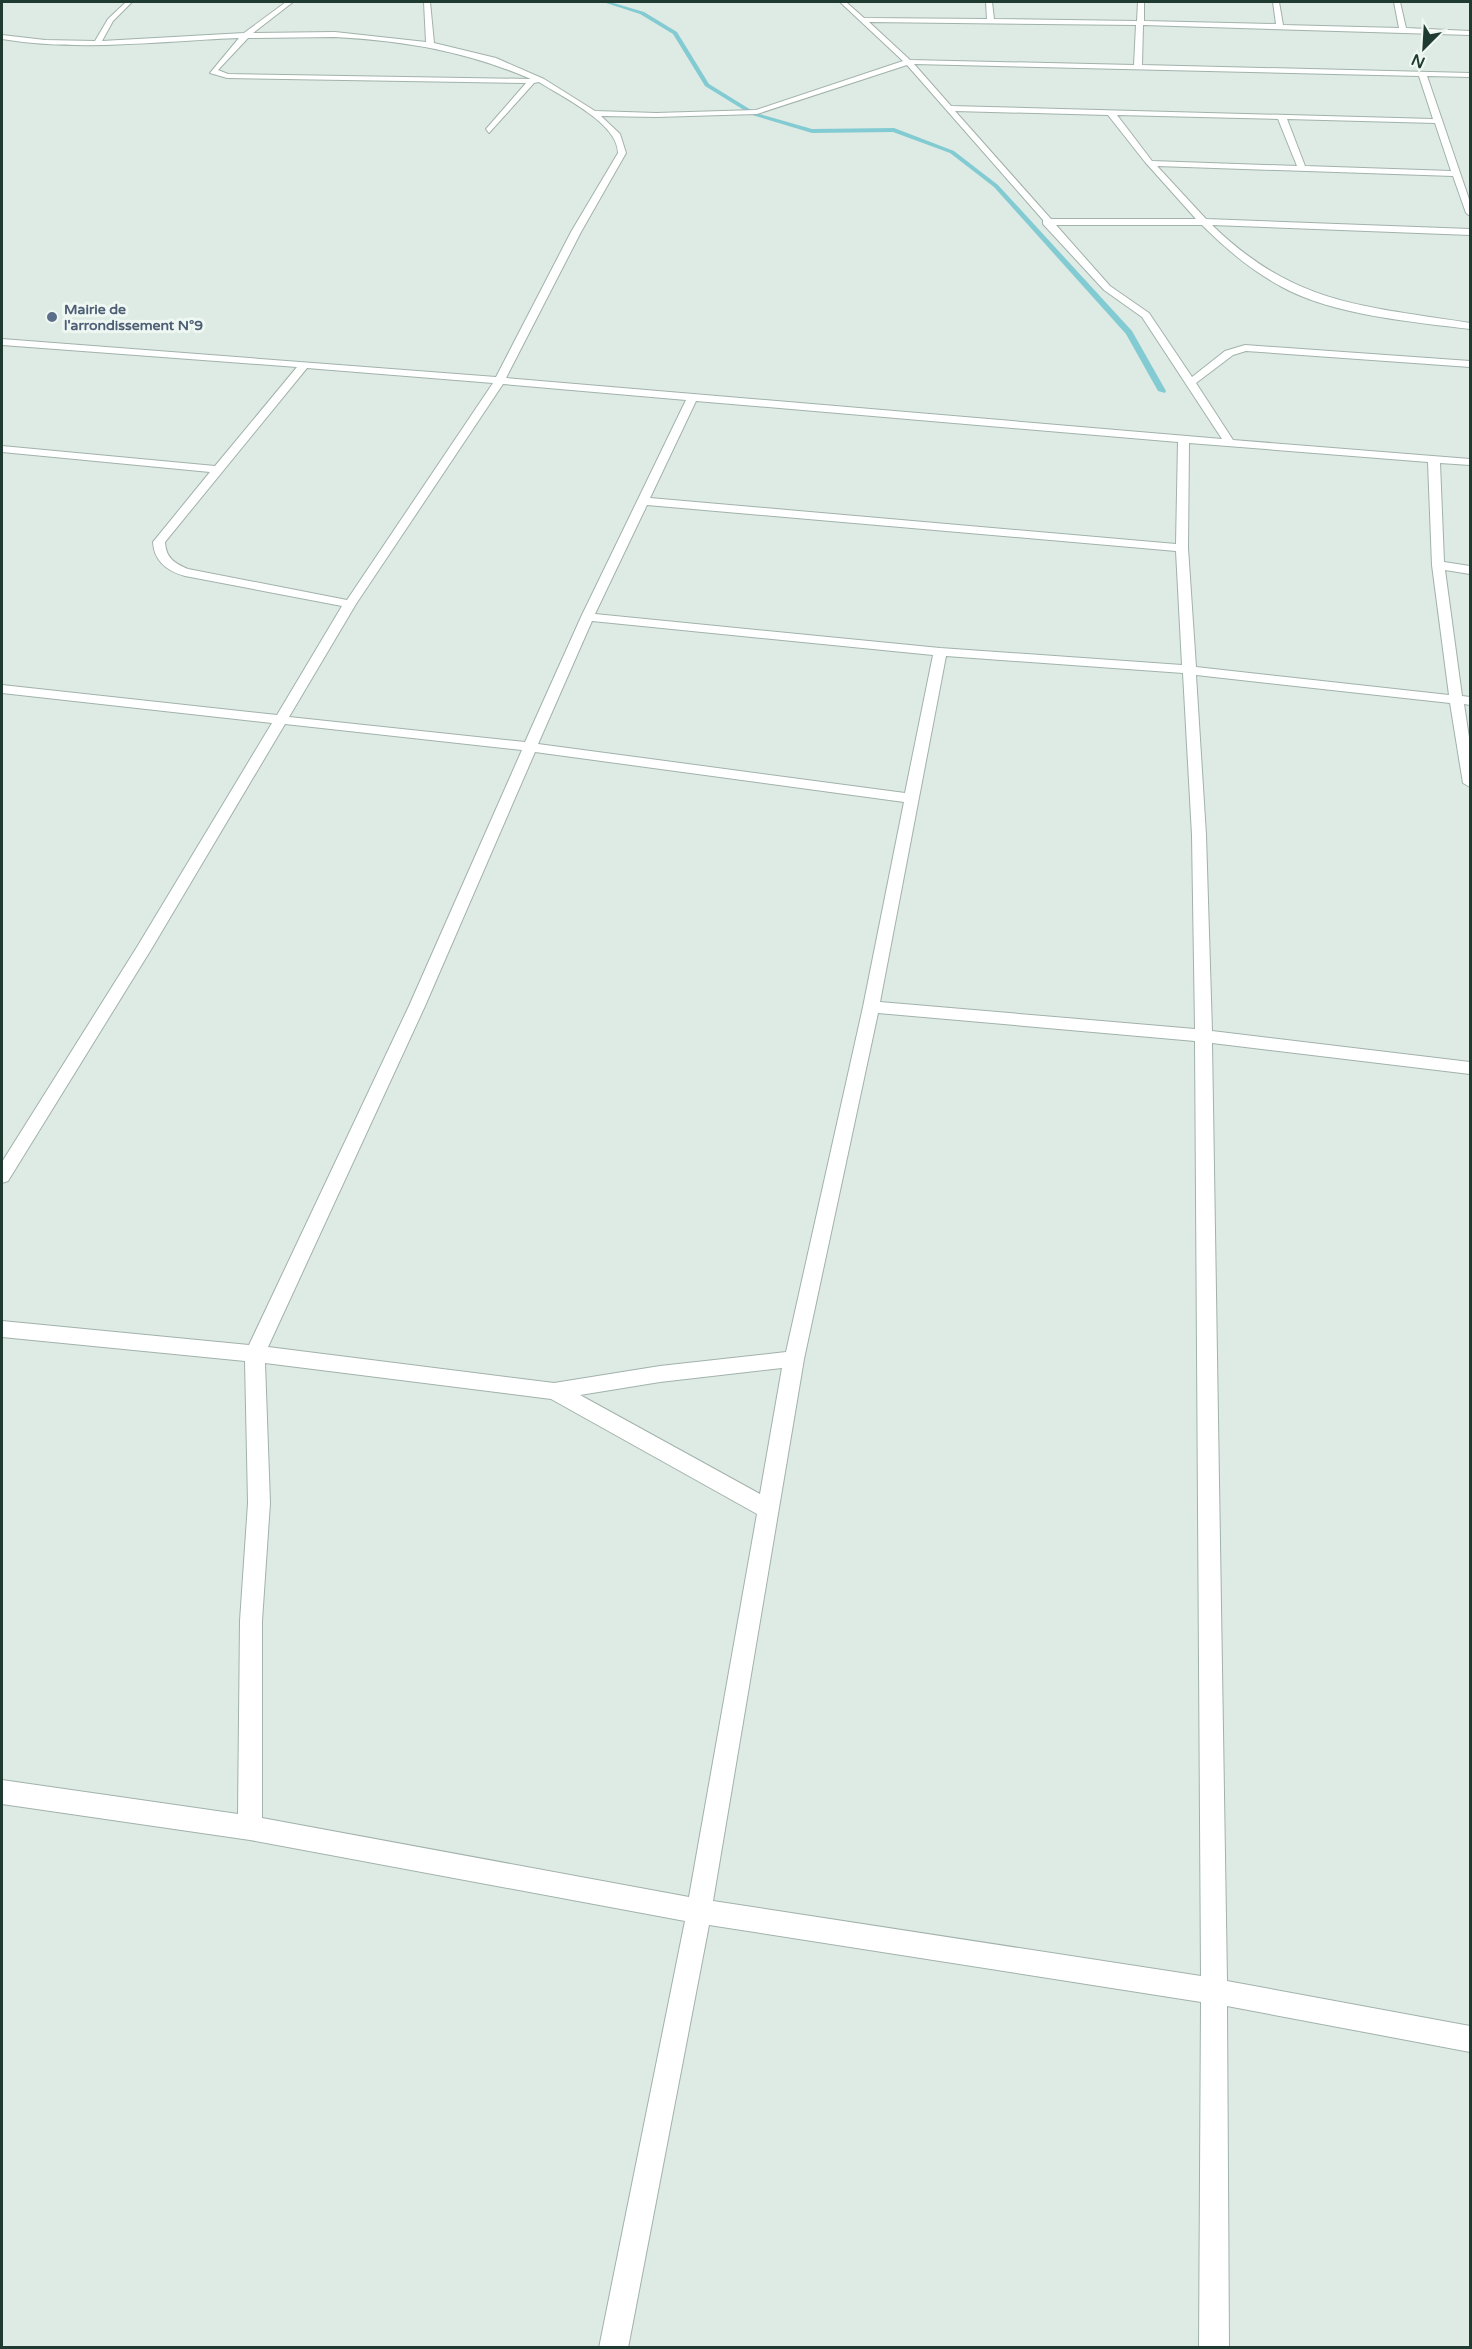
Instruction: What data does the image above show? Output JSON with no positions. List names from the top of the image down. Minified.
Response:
{"places":["Mairie de l'arrondissement N°9"],"north":"bottom left"}
